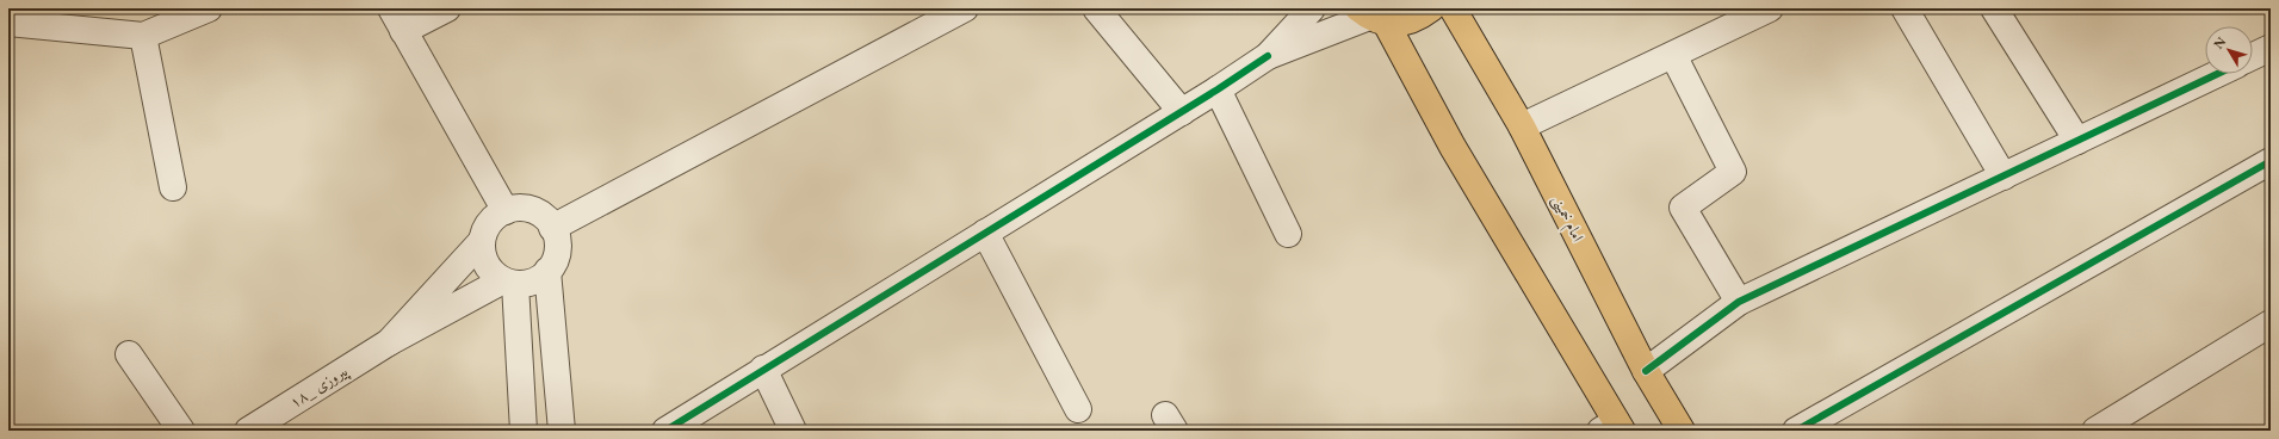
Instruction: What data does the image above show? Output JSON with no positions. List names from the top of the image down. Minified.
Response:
{"streets":{"main road":["امام خمینی"],"street":["پیروزی _۱۸"]},"north":"top left"}
